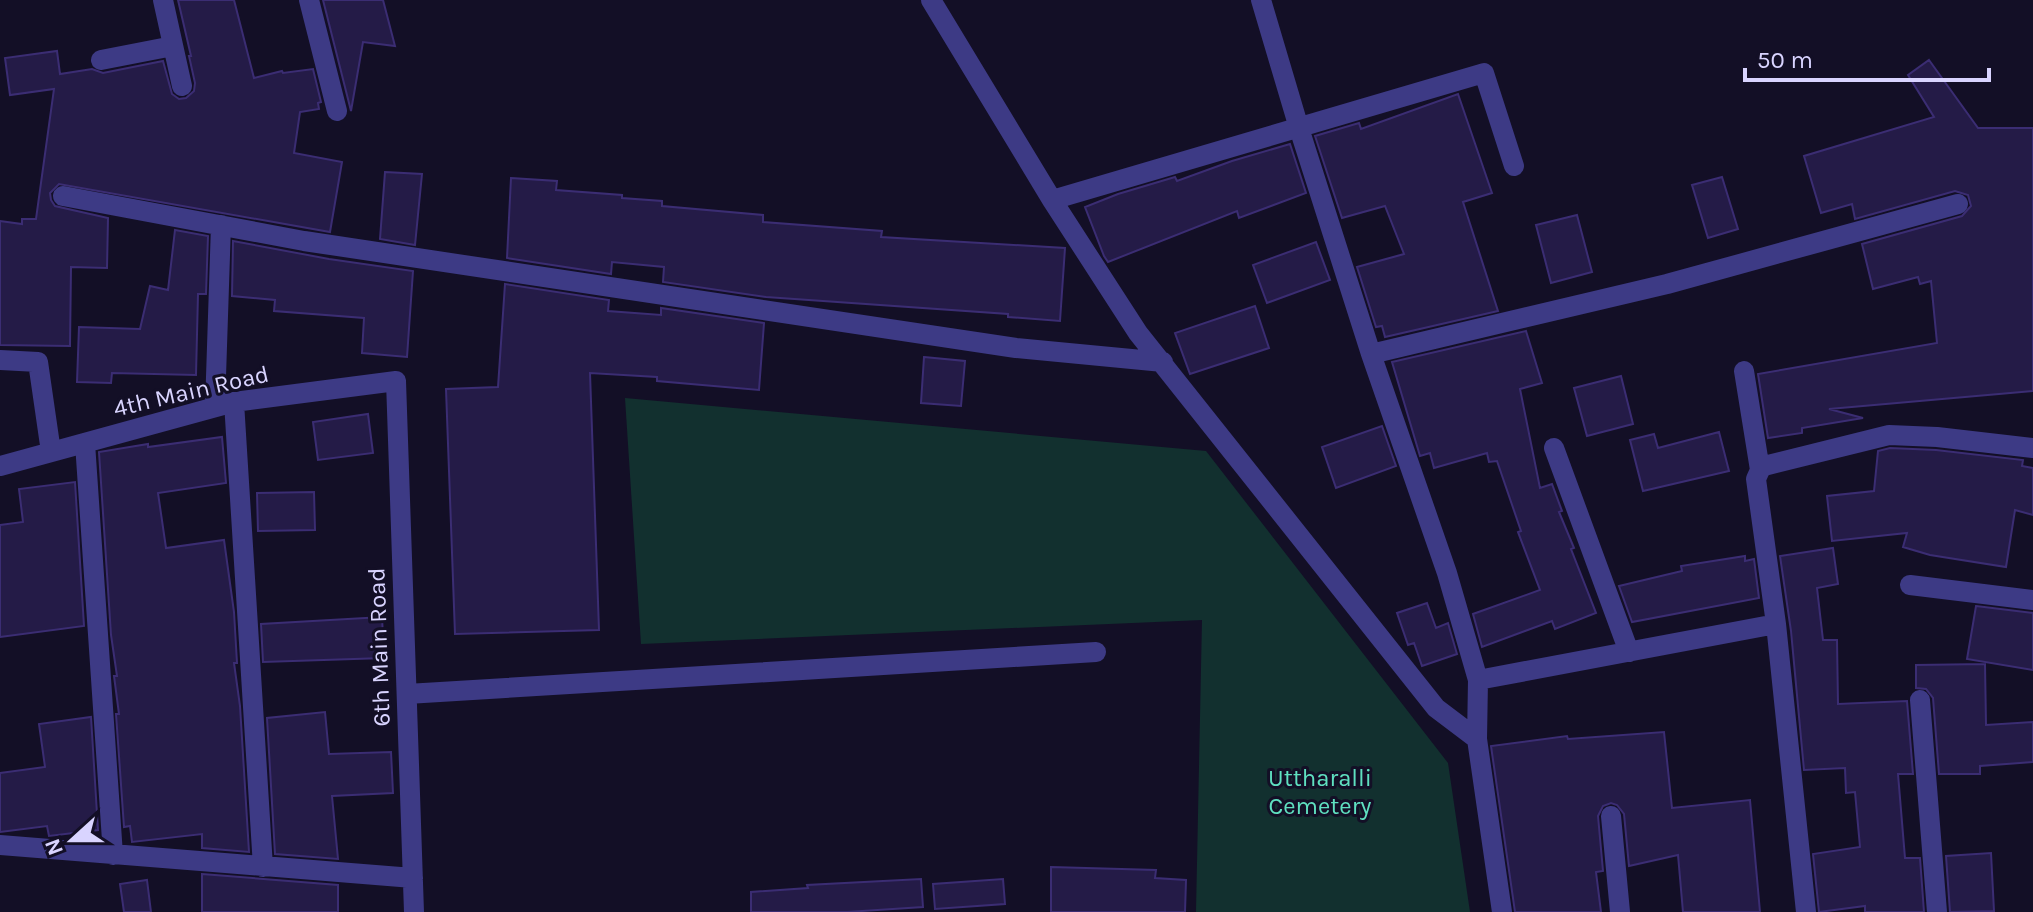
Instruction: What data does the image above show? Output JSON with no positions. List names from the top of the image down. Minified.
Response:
{"streets":{"street":["4th Main Road","6th Main Road"]},"crossings":[["4th Main Road","6th Main Road"]],"parks":["Uttharalli Cemetery"],"scale_bar":"50 m","north":"left"}
